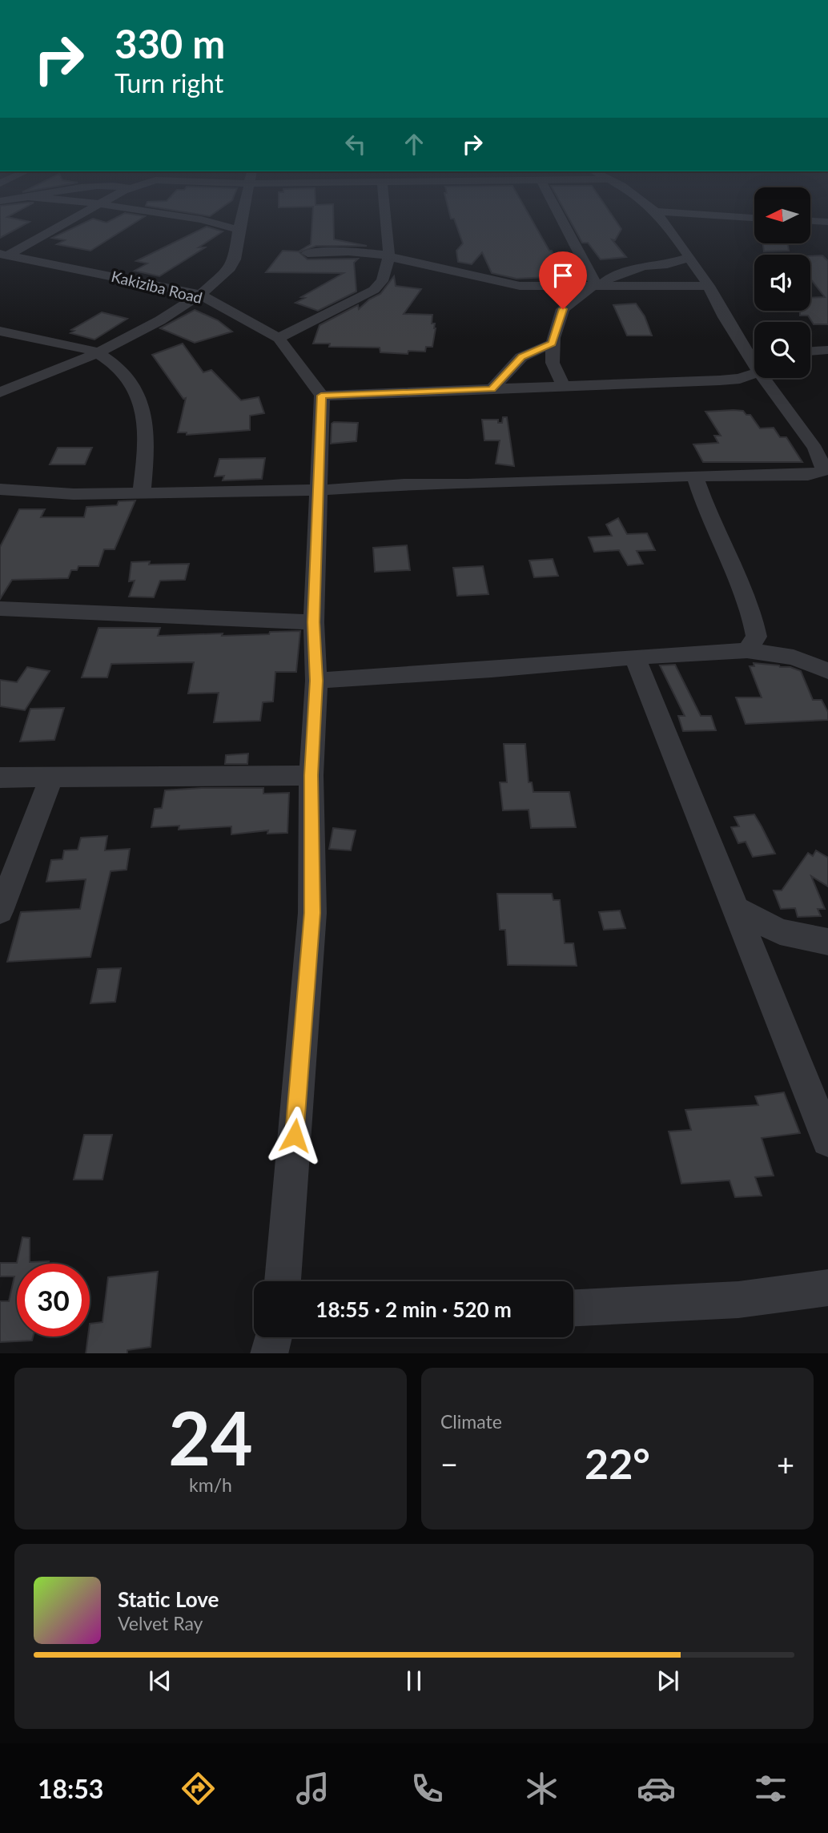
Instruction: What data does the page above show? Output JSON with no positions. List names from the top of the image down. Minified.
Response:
{"streets":{"street":["Kakiziba Road"]},"north":"left","page":{"turn":["330 m","Turn right"],"limit":"30","trip":"18:55 · 2 min · 520 m","tile":[["24","km/h"],"Climate"],"heat":["−","22°","+"],"song":["Static Love","Velvet Ray"],"tabs":"18:53"}}
